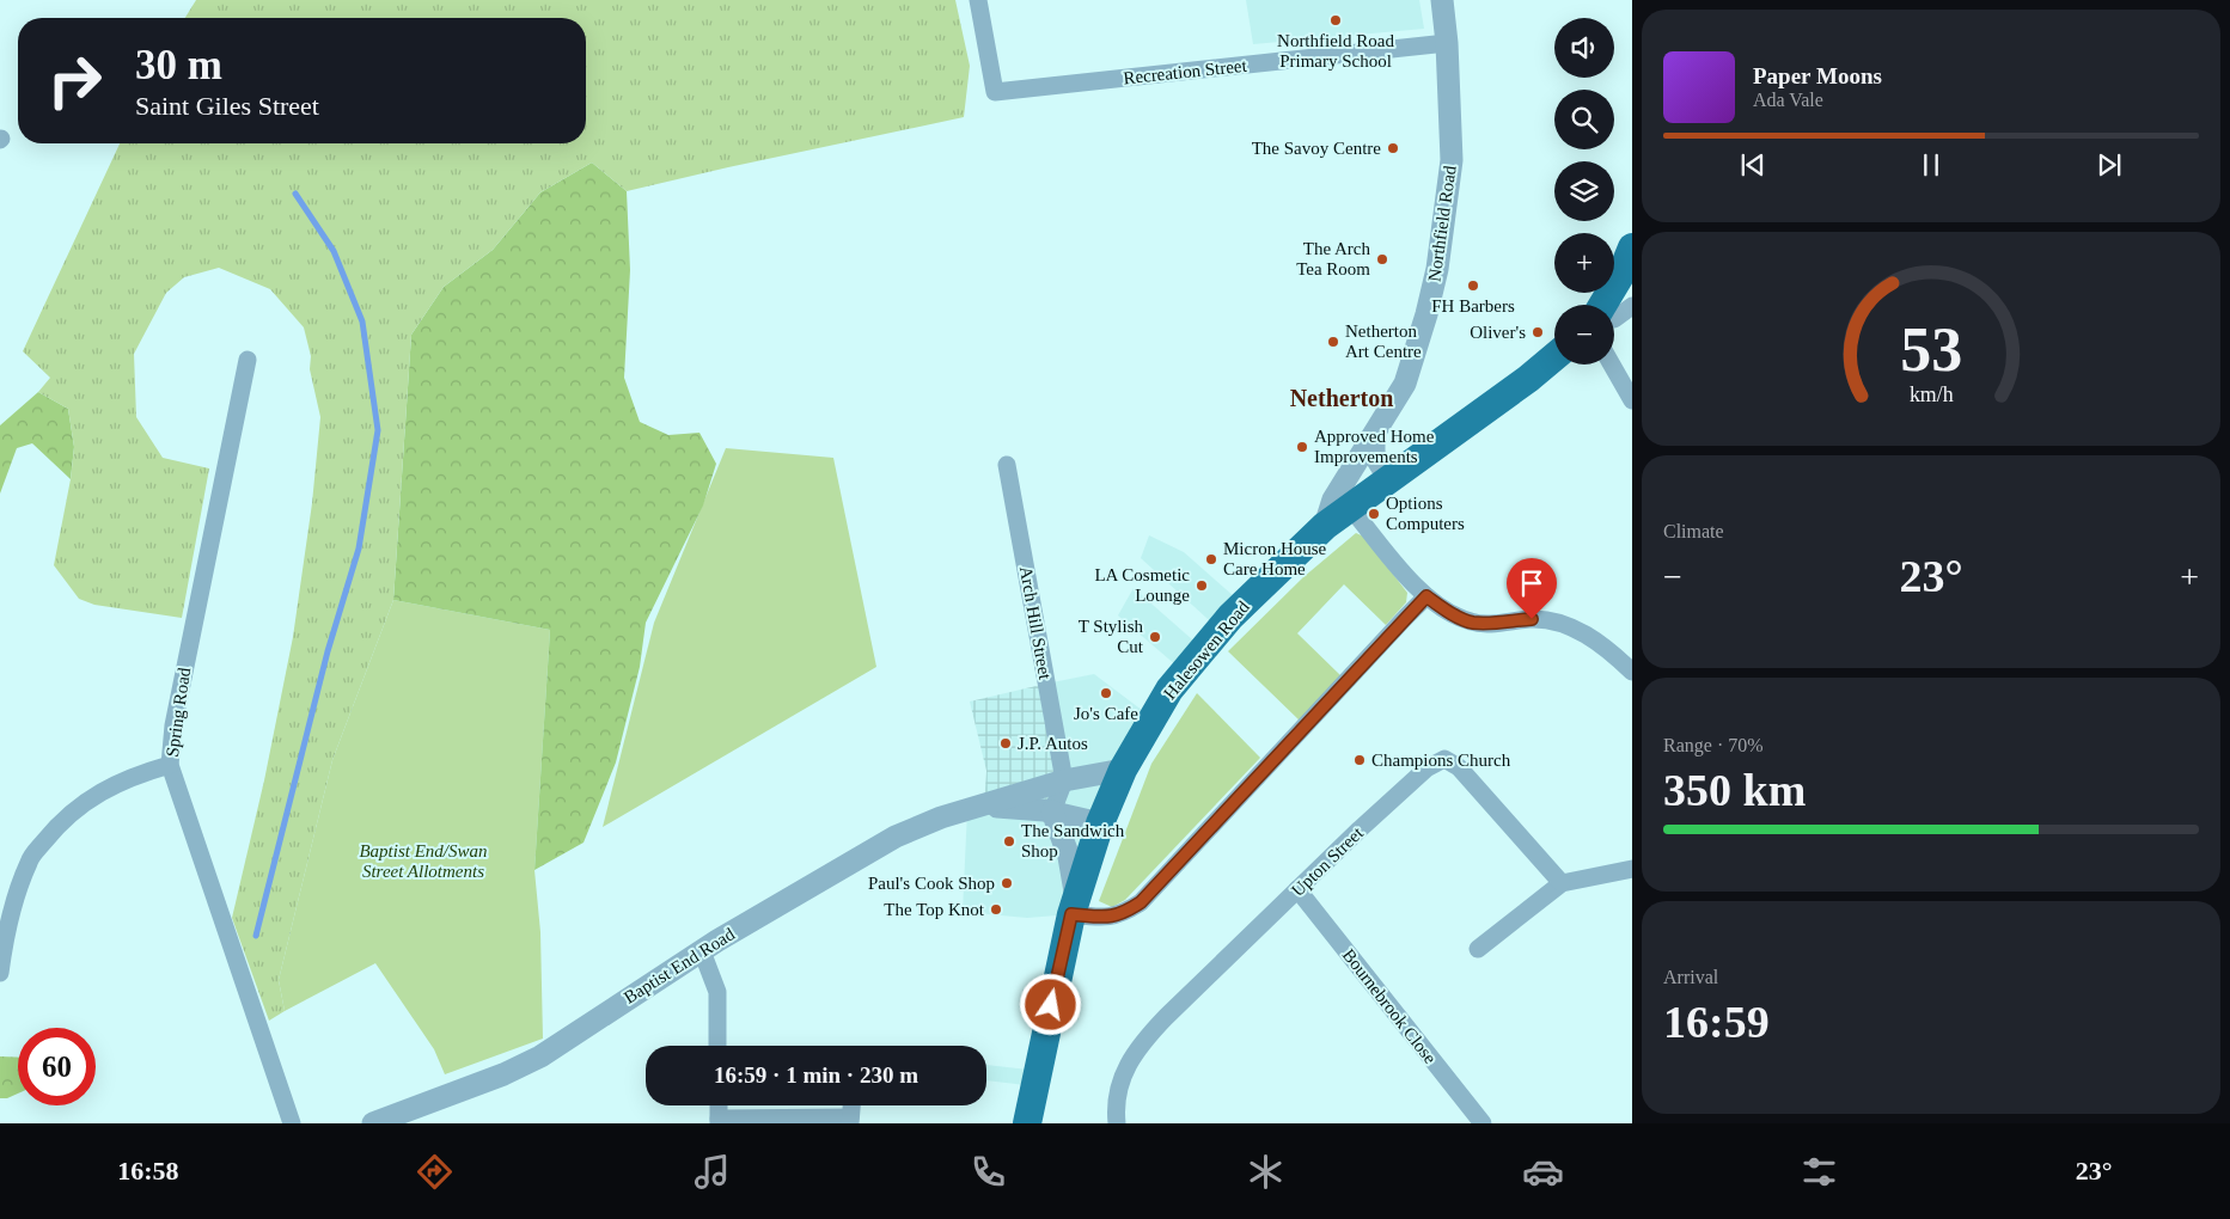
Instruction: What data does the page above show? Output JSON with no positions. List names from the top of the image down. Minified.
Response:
{"streets":{"main road":["Halesowen Road"],"street":["Recreation Street","Northfield Road","Arch Hill Street","Spring Road","Upton Street","Baptist End Road","Bournebrook Close"]},"crossings":[["Recreation Street","Northfield Road"],["Northfield Road","Halesowen Road"],["Arch Hill Street","Baptist End Road"],["Halesowen Road","Baptist End Road"],["Upton Street","Bournebrook Close"]],"districts":["Netherton"],"parks":["Baptist End/Swan Street Allotments"],"places":["Northfield Road Primary School","The Savoy Centre","The Arch Tea Room","FH Barbers","Oliver's","Netherton Art Centre","Approved Home Improvements","Options Computers","Micron House Care Home","LA Cosmetic Lounge","T Stylish Cut","Jo's Cafe","J.P. Autos","Champions Church","The Sandwich Shop","Paul's Cook Shop","The Top Knot"],"page":{"map_buttons":["+","−"],"turn":["30 m","Saint Giles Street"],"song":["Paper Moons","Ada Vale"],"tile":["Climate",["Range · 70%","350 km"],["Arrival","16:59"]],"heat":["−","23°","+"],"limit":"60","trip":"16:59 · 1 min · 230 m","tabs":["16:58","23°"],"gauge":["53","km/h"]}}
